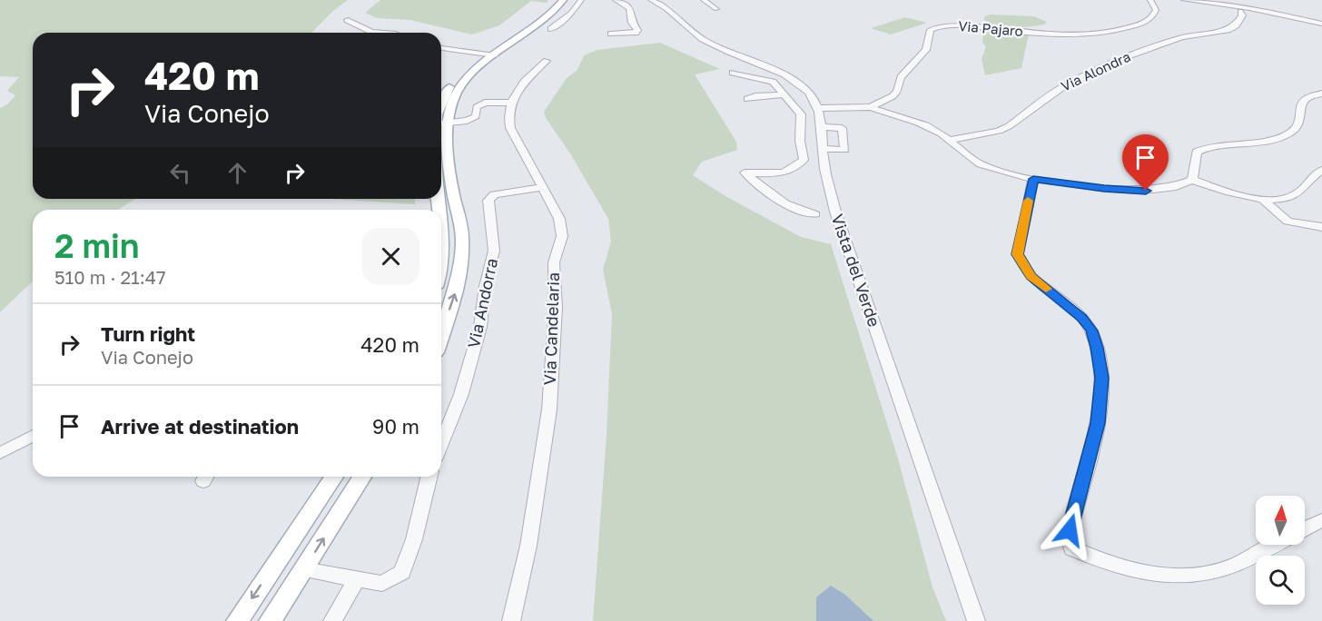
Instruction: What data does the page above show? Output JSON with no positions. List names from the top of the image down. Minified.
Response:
{"streets":{"street":["Via Pajaro","Via Alondra","Vista del Verde","Via Andorra","Via Candelaria"]},"crossings":[["Via Pajaro","Vista del Verde"],["Via Andorra","Via Candelaria"]],"north":"top","page":{"turn":["420 m","Via Conejo"],"heading":["2 min","510 m · 21:47"],"list":[{"name":"Turn right","note":"Via Conejo","value":"420 m"},{"name":"Arrive at destination","value":"90 m"}]}}
